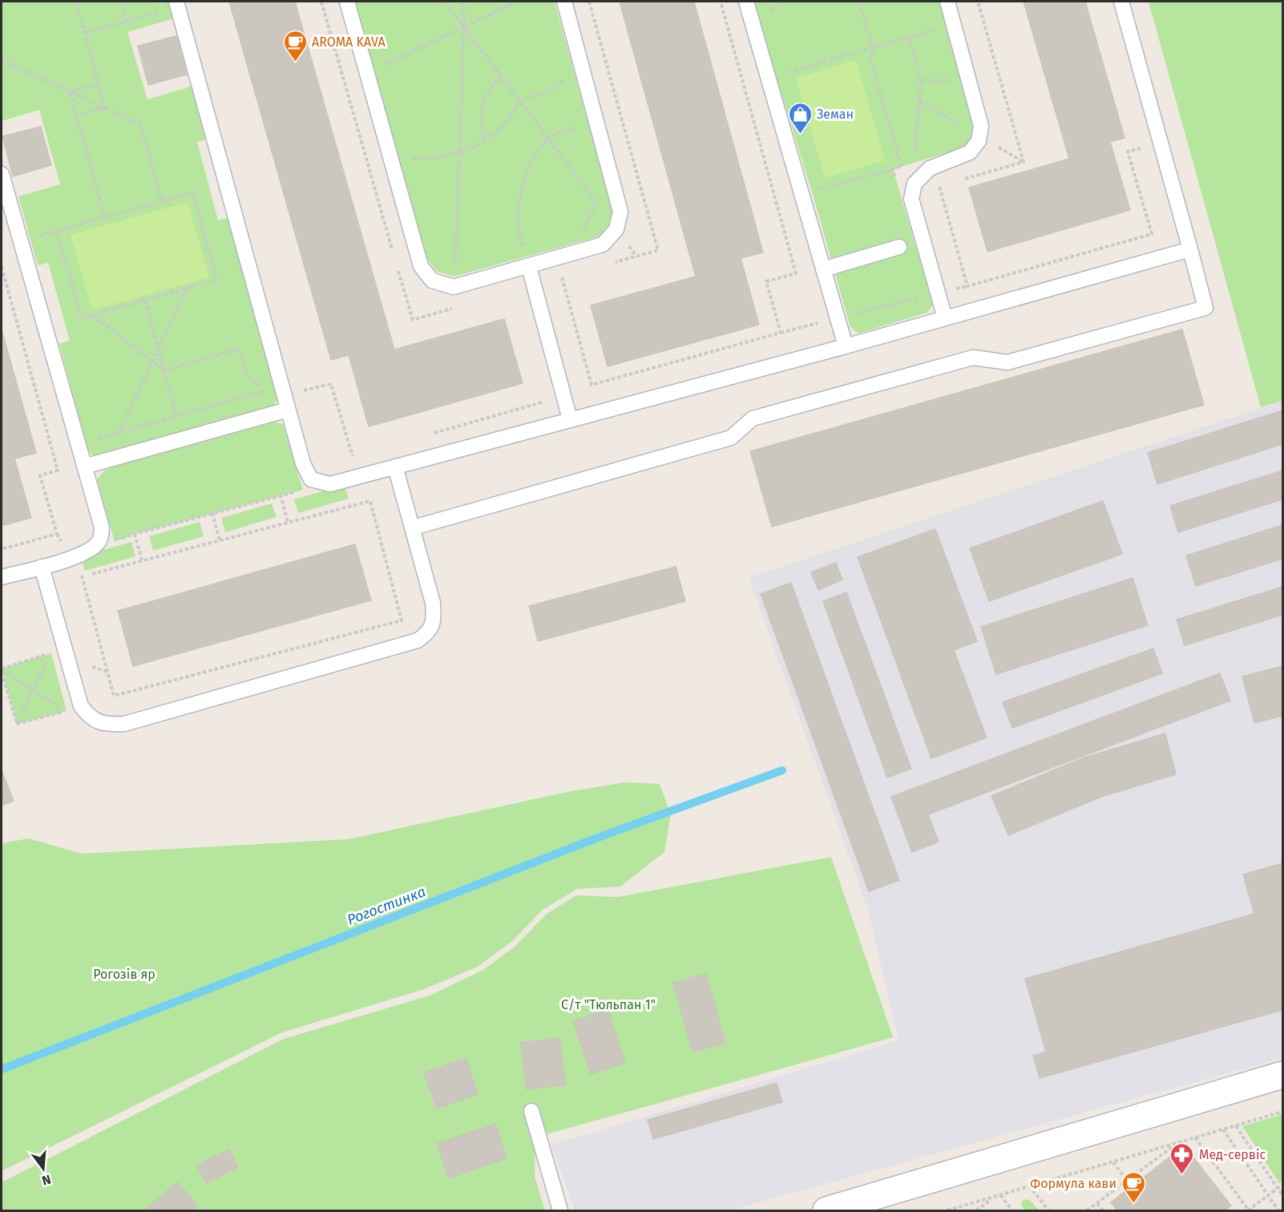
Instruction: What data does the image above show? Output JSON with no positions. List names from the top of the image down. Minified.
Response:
{"water":["Рогостинка"],"parks":["Рогозів яр","С/т \"Тюльпан 1\""],"places":{"cafe":["AROMA KAVA","Формула кави"],"shop":["Земан"],"pharmacy":["Мед-сервіс"]},"north":"bottom"}
